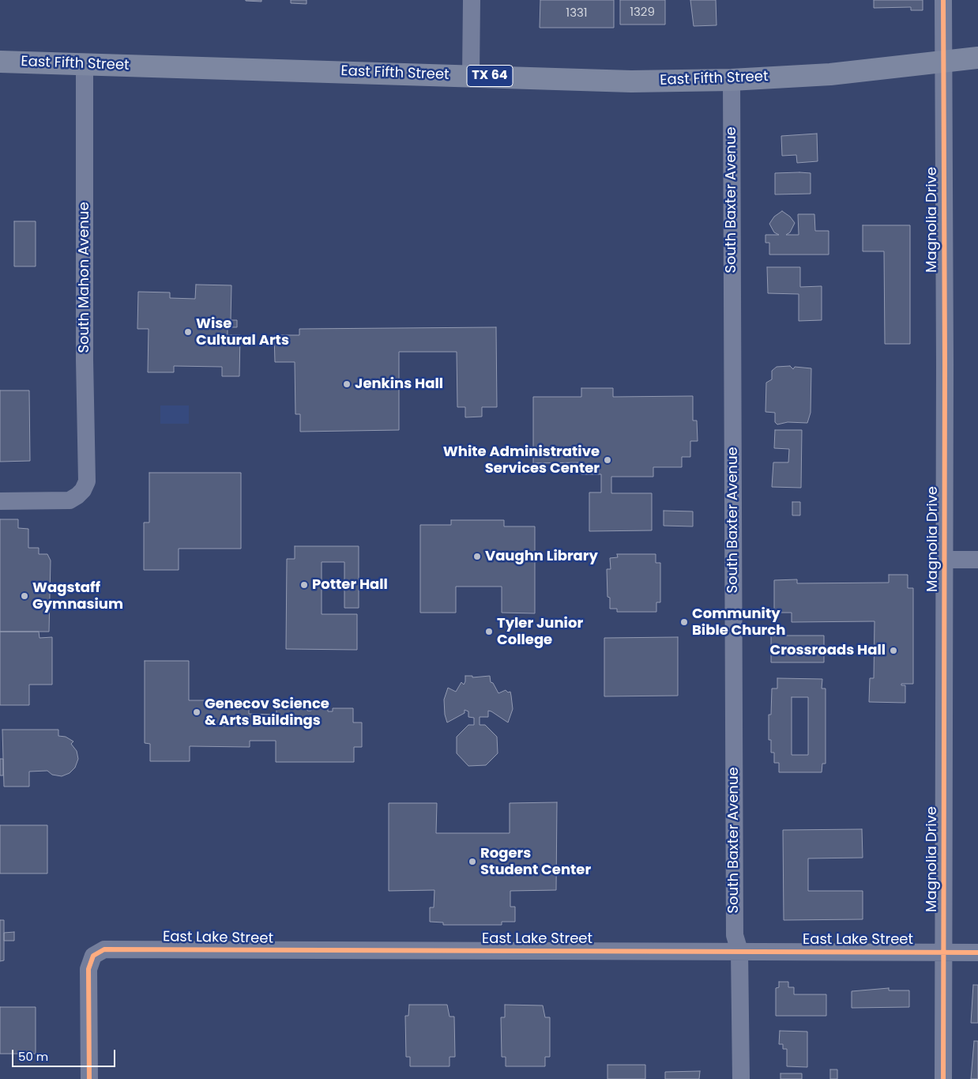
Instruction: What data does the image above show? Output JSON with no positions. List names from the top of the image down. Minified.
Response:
{"streets":{"main road":["East Fifth Street","TX 64"],"street":["South Baxter Avenue","Magnolia Drive","South Mahon Avenue","East Lake Street"]},"crossings":[["East Fifth Street","South Baxter Avenue"],["East Fifth Street","Magnolia Drive"],["East Fifth Street","South Mahon Avenue"],["South Baxter Avenue","East Lake Street"],["Magnolia Drive","East Lake Street"]],"places":["Wise Cultural Arts","Jenkins Hall","White Administrative Services Center","Vaughn Library","Potter Hall","Wagstaff Gymnasium","Community Bible Church","Tyler Junior College","Crossroads Hall","Genecov Science & Arts Buildings","Rogers Student Center"],"house_numbers":["1329","1331"],"scale_bar":"50 m"}
